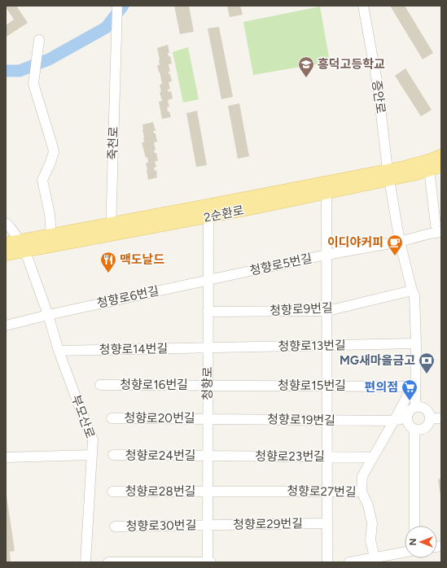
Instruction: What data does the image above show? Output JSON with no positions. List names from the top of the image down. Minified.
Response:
{"streets":{"main road":["2순환로"],"street":["증안로","죽천로","청향로5번길","청향로6번길","청향로9번길","청향로13번길","청향로14번길","청향로","청향로16번길","청향로15번길","부모산로","청향로20번길","청향로19번길","청향로24번길","청향로23번길","청향로28번길","청향로27번길","청향로29번길","청향로30번길"]},"crossings":[["증안로","2순환로"],["증안로","청향로5번길"],["증안로","청향로9번길"],["증안로","청향로13번길"],["증안로","청향로15번길"],["증안로","청향로19번길"],["죽천로","2순환로"],["2순환로","청향로"],["2순환로","부모산로"],["청향로5번길","청향로6번길"],["청향로5번길","청향로"],["청향로6번길","청향로"],["청향로6번길","부모산로"],["청향로9번길","청향로"],["청향로13번길","청향로14번길"],["청향로13번길","청향로"],["청향로14번길","청향로"],["청향로14번길","부모산로"],["청향로","청향로16번길"],["청향로","청향로15번길"],["청향로","청향로20번길"],["청향로","청향로19번길"],["청향로","청향로24번길"],["청향로","청향로23번길"],["청향로","청향로28번길"],["청향로","청향로27번길"],["청향로","청향로29번길"],["청향로","청향로30번길"],["청향로16번길","청향로15번길"],["청향로20번길","청향로19번길"],["청향로24번길","청향로23번길"],["청향로28번길","청향로27번길"],["청향로29번길","청향로30번길"]],"places":{"school or university":["흥덕고등학교"],"cafe":["이디야커피"],"restaurant":["맥도날드"],"bank":["MG새마을금고"],"supermarket":["편의점"]},"north":"left"}
